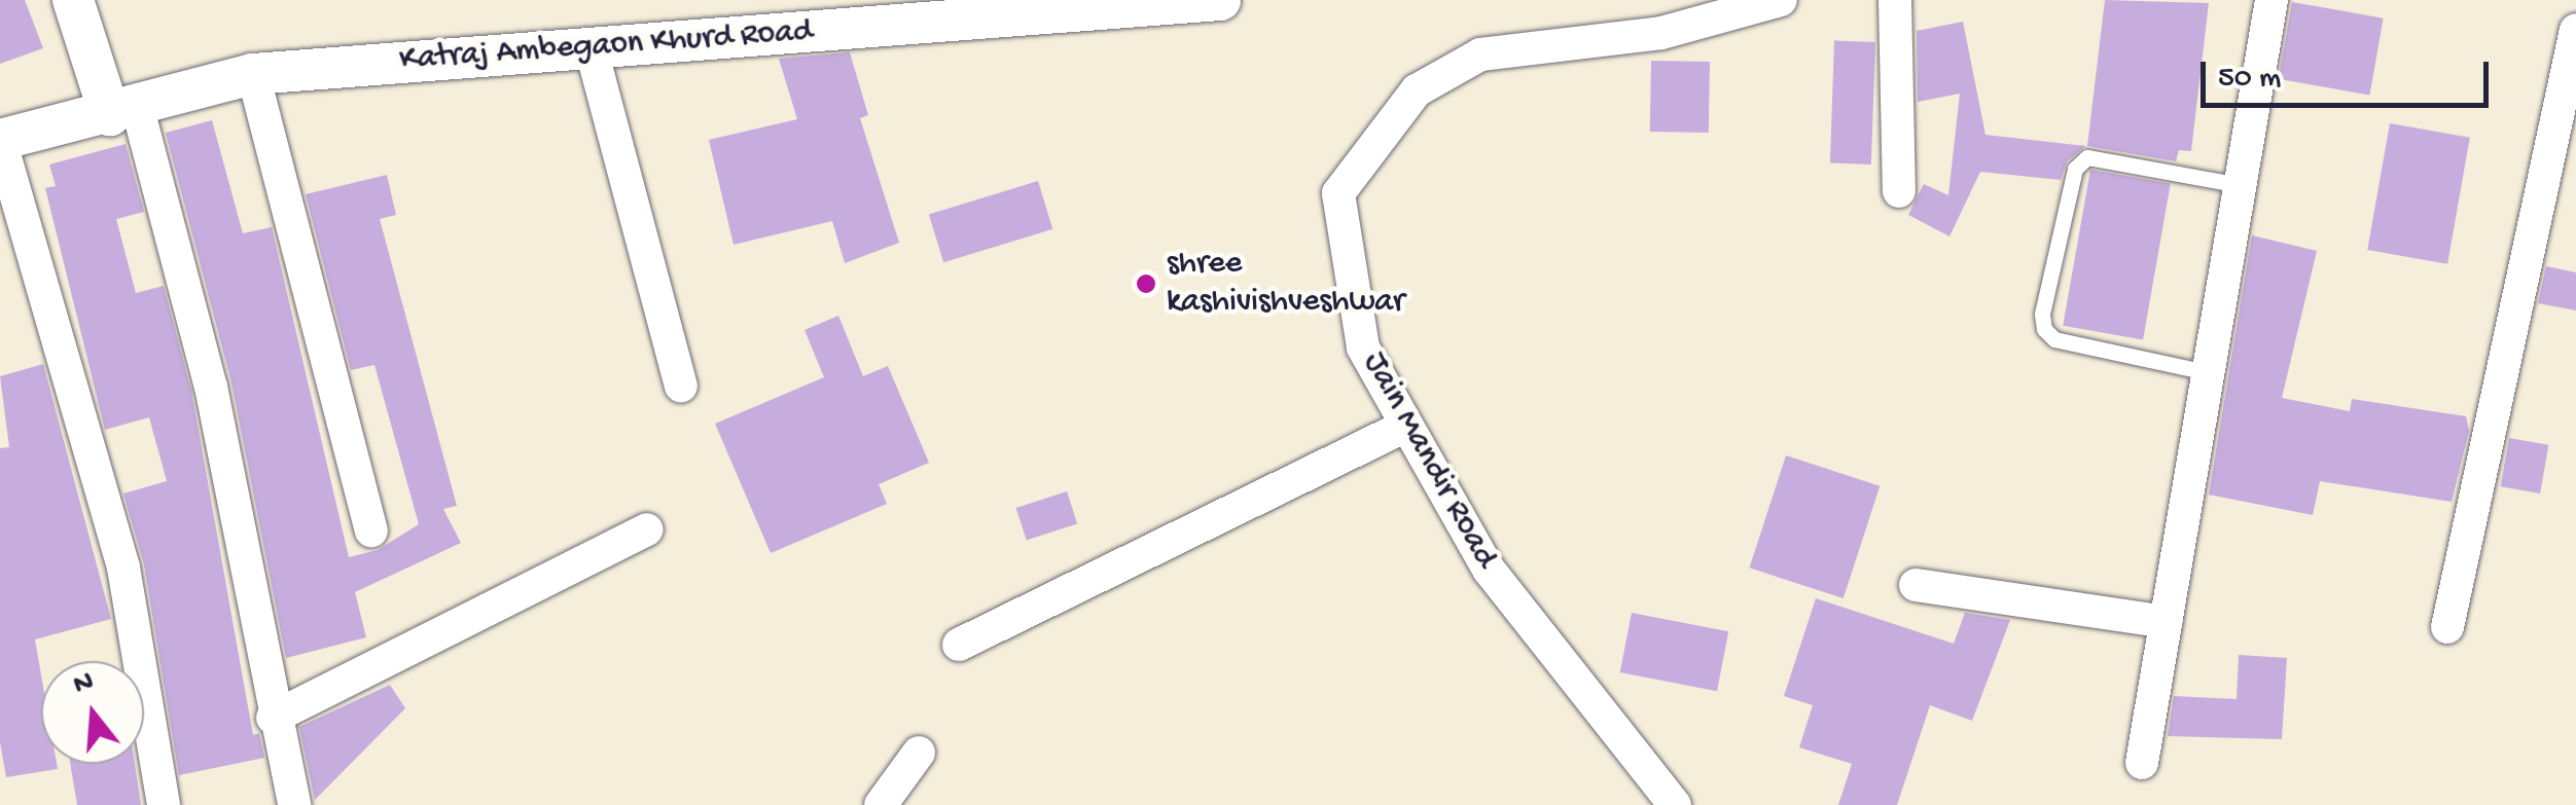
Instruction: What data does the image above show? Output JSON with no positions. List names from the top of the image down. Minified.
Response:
{"streets":{"street":["Katraj Ambegaon Khurd Road","Jain Mandir Road"]},"places":["shree kashivishveshwar"],"scale_bar":"50 m","north":"top"}
